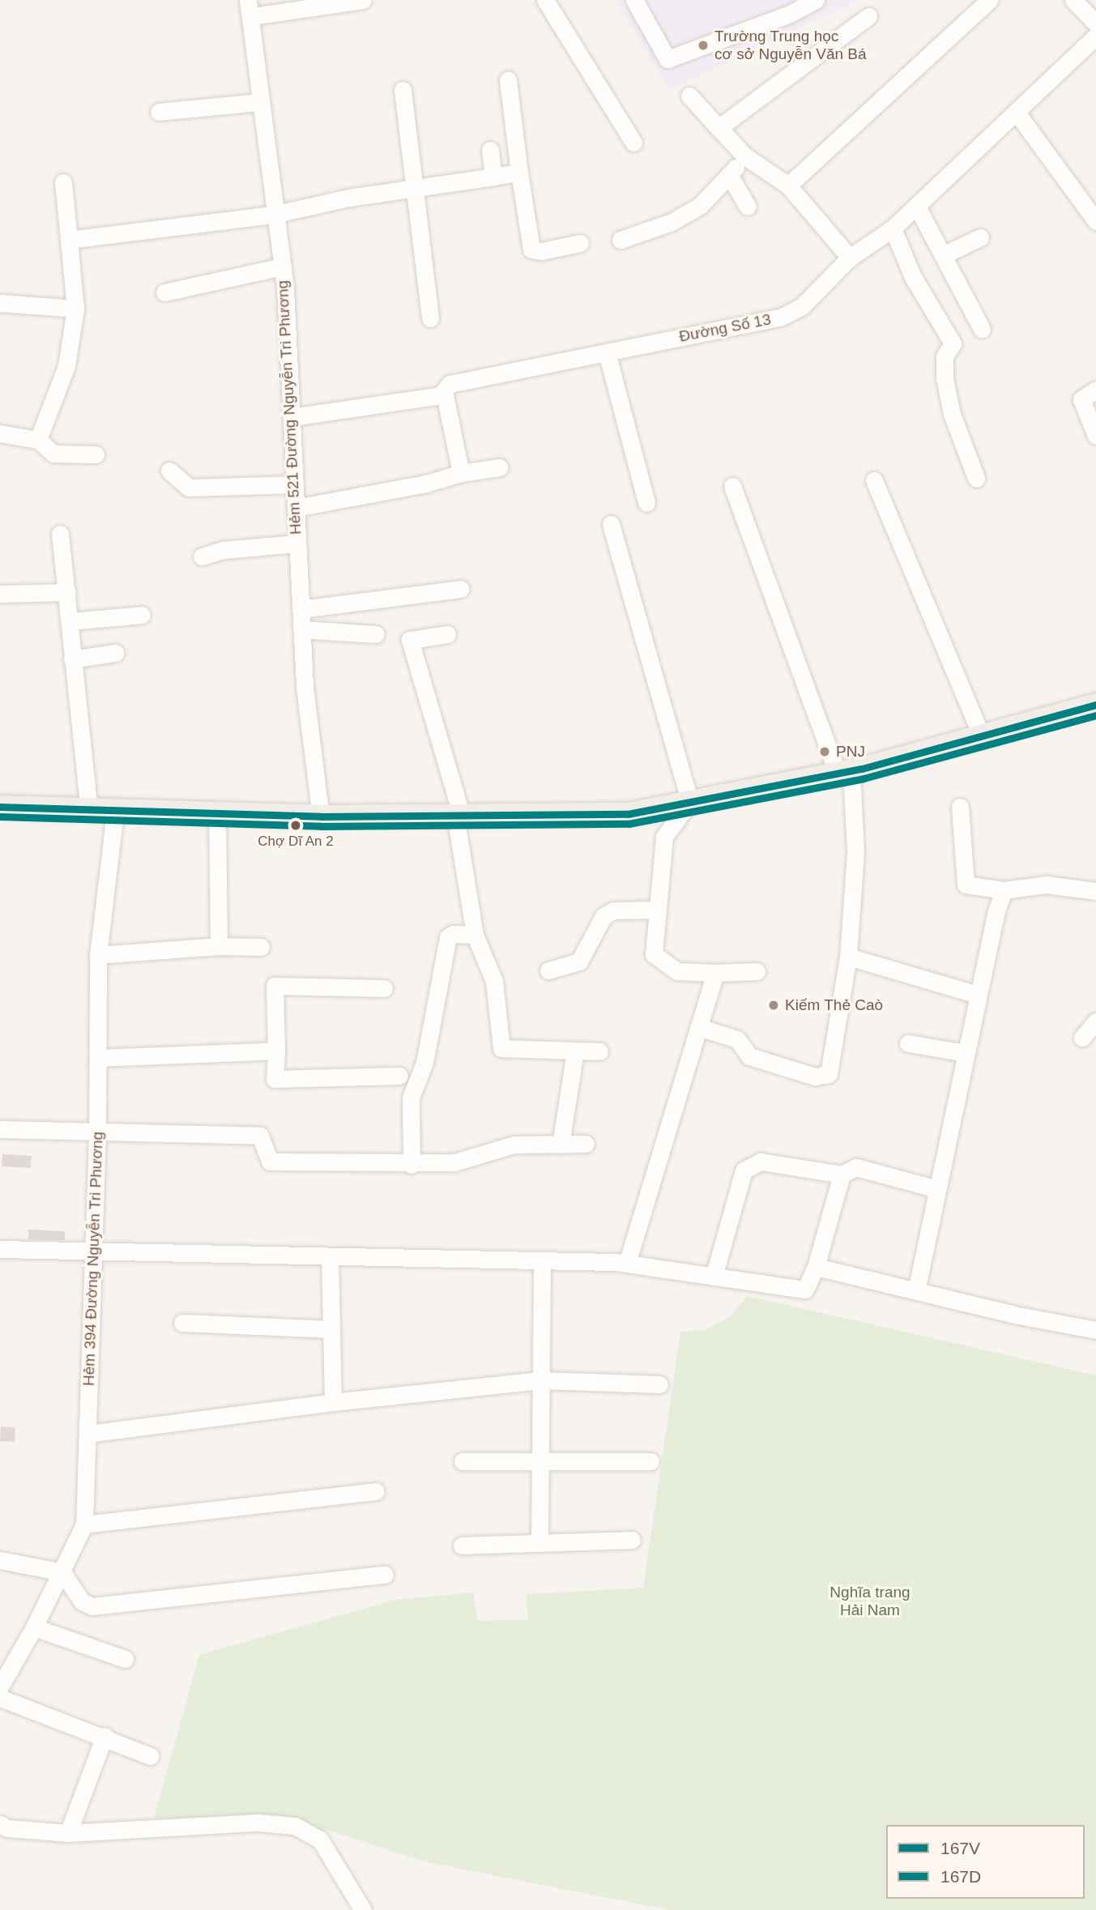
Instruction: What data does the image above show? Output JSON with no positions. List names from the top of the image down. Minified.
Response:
{"streets":{"street":["Đường Số 13","Hẻm 521 Đường Nguyễn Tri Phương","Hẻm 394 Đường Nguyễn Tri Phương"]},"crossings":[["Đường Số 13","Hẻm 521 Đường Nguyễn Tri Phương"]],"parks":["Nghĩa trang Hải Nam"],"places":["Trường Trung học cơ sở Nguyễn Văn Bá","PNJ","Chợ Dĩ An 2","Kiếm Thẻ Caò"],"lines":["transit line 167V","transit line 167D"],"legend":["167V","167D"]}
